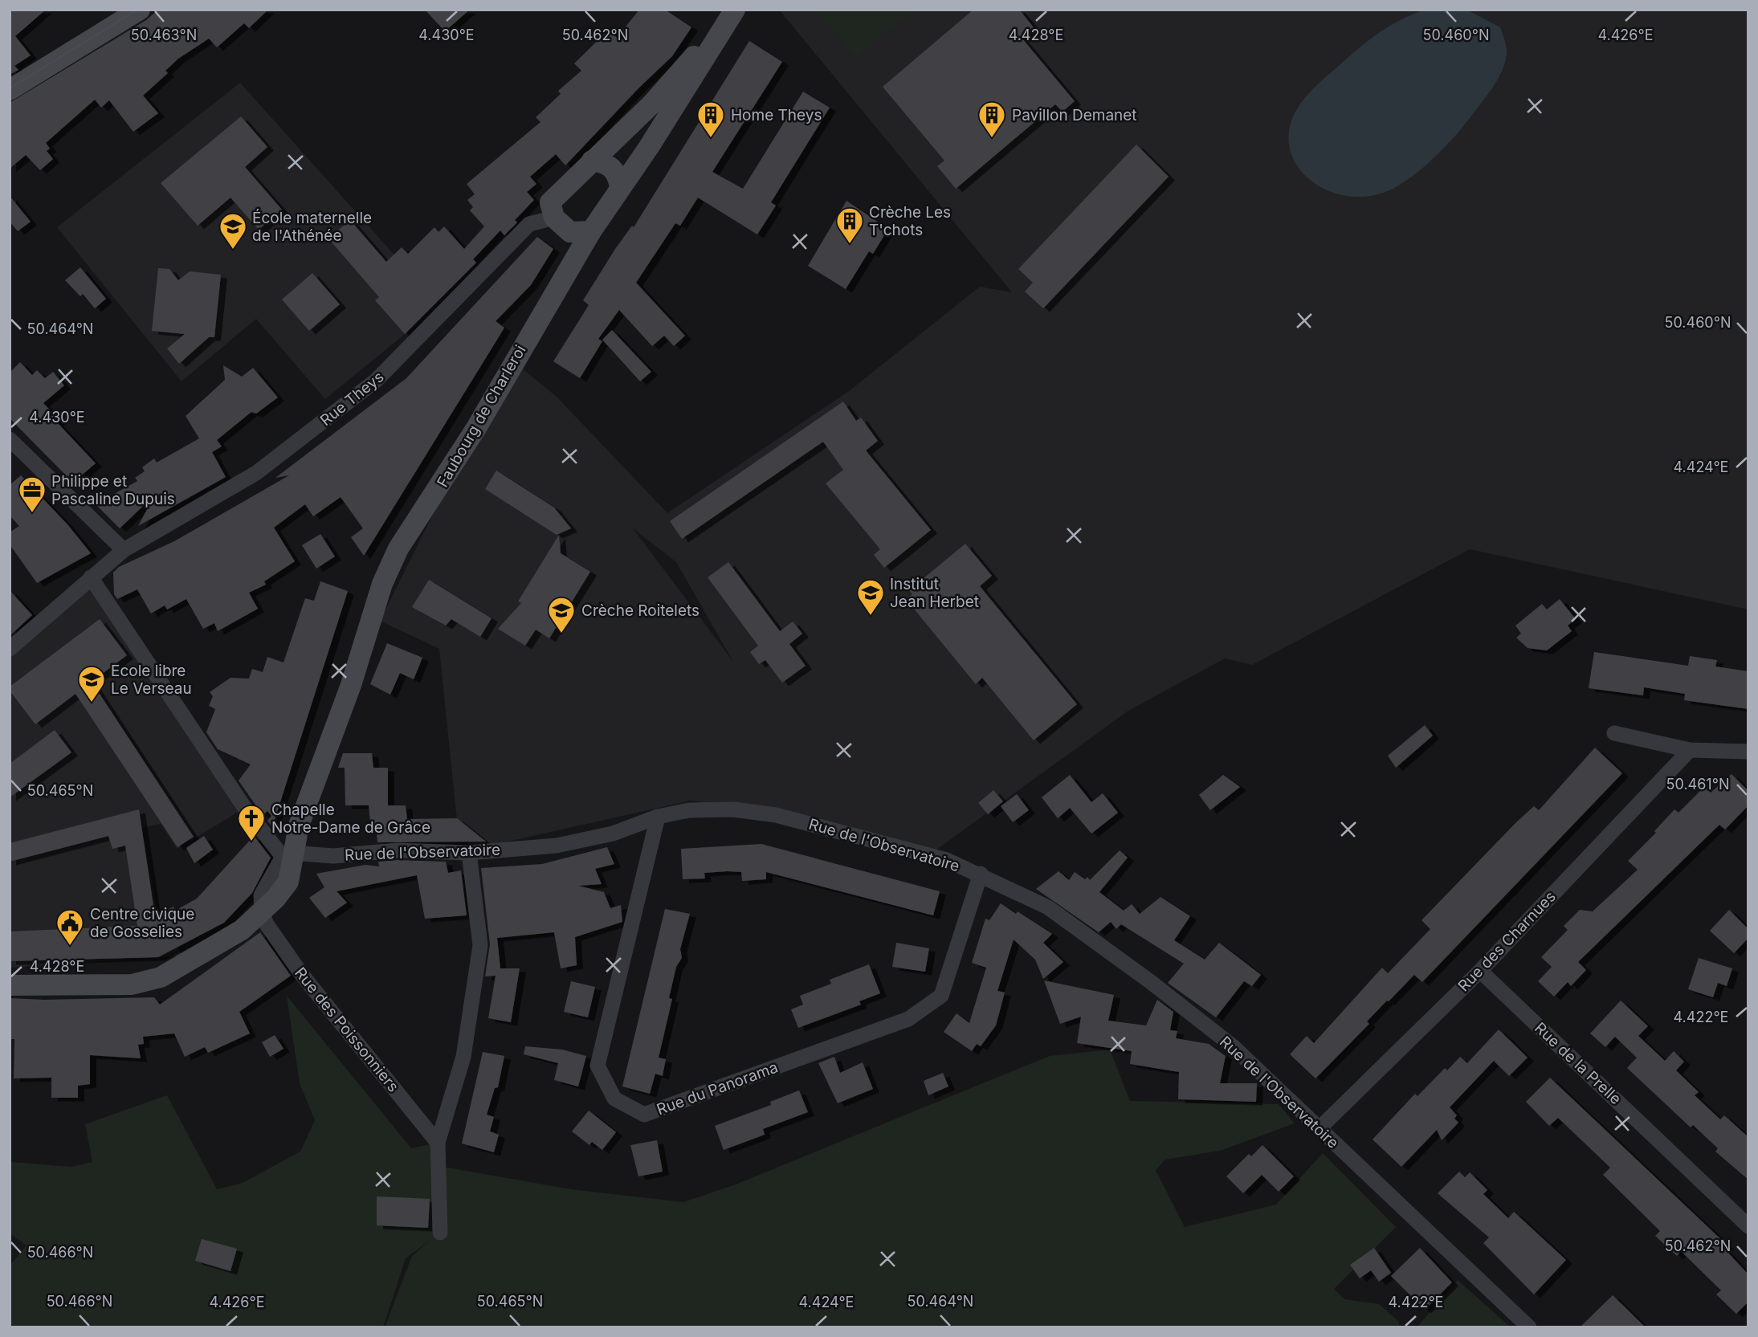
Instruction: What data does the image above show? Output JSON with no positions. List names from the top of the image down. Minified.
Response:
{"streets":{"main road":["Faubourg de Charleroi"],"street":["Rue Theys","Rue de l'Observatoire","Rue des Charnues","Rue des Poissonniers","Rue de la Prelle","Rue du Panorama"]},"crossings":[["Faubourg de Charleroi","Rue de l'Observatoire"],["Faubourg de Charleroi","Rue des Poissonniers"],["Rue de l'Observatoire","Rue des Charnues"],["Rue de l'Observatoire","Rue du Panorama"],["Rue des Charnues","Rue de la Prelle"]],"places":{"building":["Home Theys","Pavillon Demanet","Crèche Les T'chots"],"school or university":["École maternelle de l'Athénée","Institut Jean Herbet","Crèche Roitelets","Ecole libre Le Verseau"],"office":["Philippe et Pascaline Dupuis"],"church":["Chapelle Notre-Dame de Grâce"],"public building":["Centre civique de Gosselies"]},"coordinates":["4.430°E","4.428°E","4.426°E","50.463°N","50.462°N","50.460°N","50.464°N","4.424°E","50.461°N","50.465°N","4.422°E","50.466°N"]}
